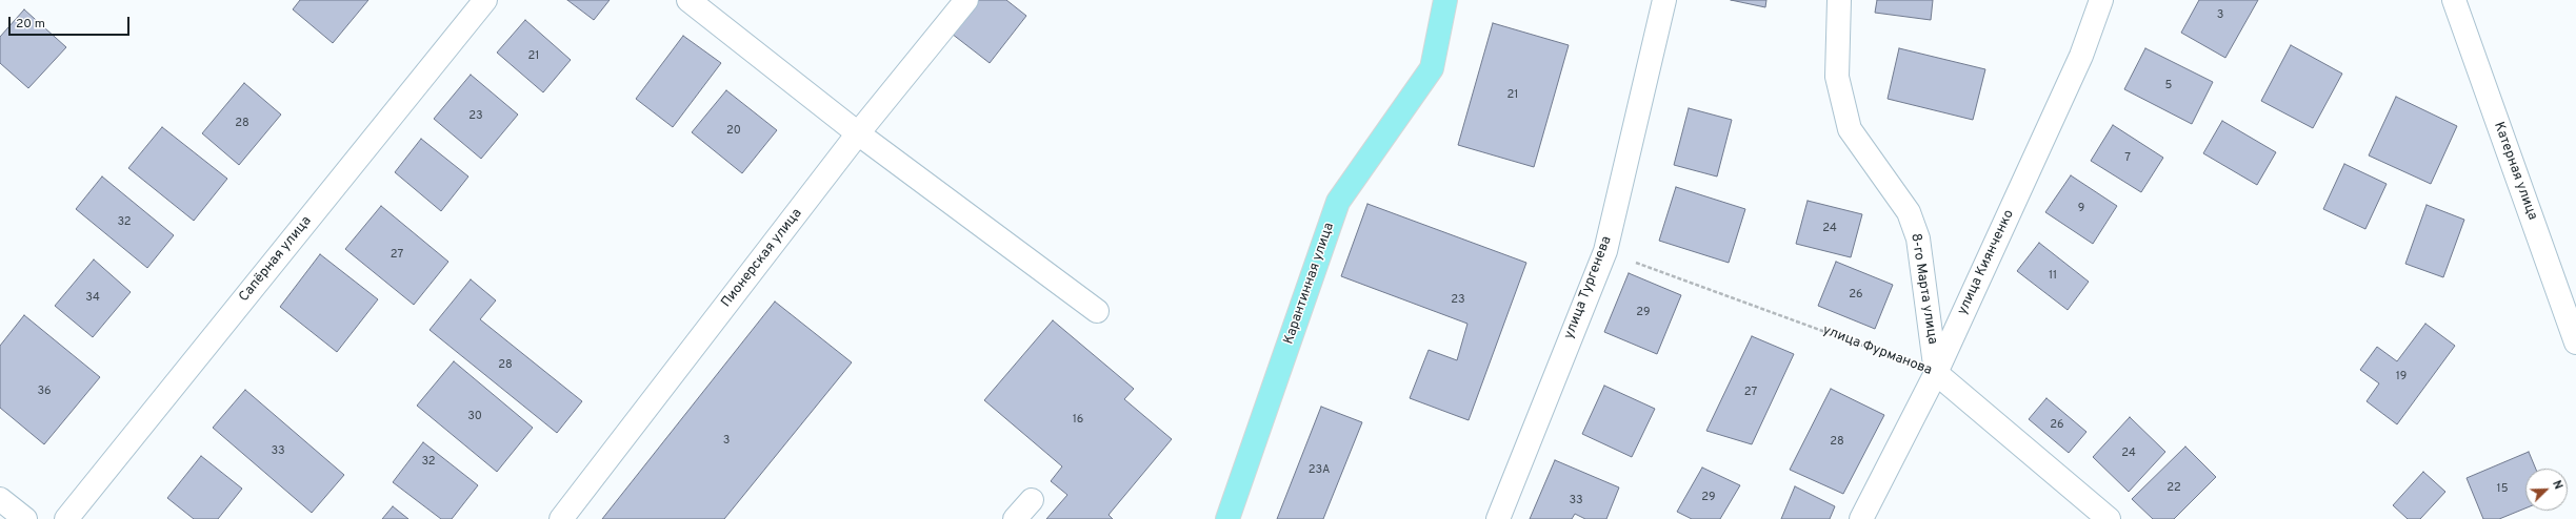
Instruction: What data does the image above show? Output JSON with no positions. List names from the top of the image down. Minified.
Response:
{"streets":{"main road":["Карантинная улица"],"street":["Катерная улица","Пионерская улица","Сапёрная улица","улица Киянченко","улица Тургенева","8-го Марта улица","улица Фурманова"]},"crossings":[["улица Киянченко","8-го Марта улица"],["улица Киянченко","улица Фурманова"],["улица Тургенева","улица Фурманова"],["8-го Марта улица","улица Фурманова"]],"house_numbers":["3","21","5","21","23","28","20","7","9","32","24","27","11","26","34","23","29","28","19","36","27","30","16","26","3","28","33","24","32","23А","22","15","29","33"],"scale_bar":"20 m","north":"top right"}
